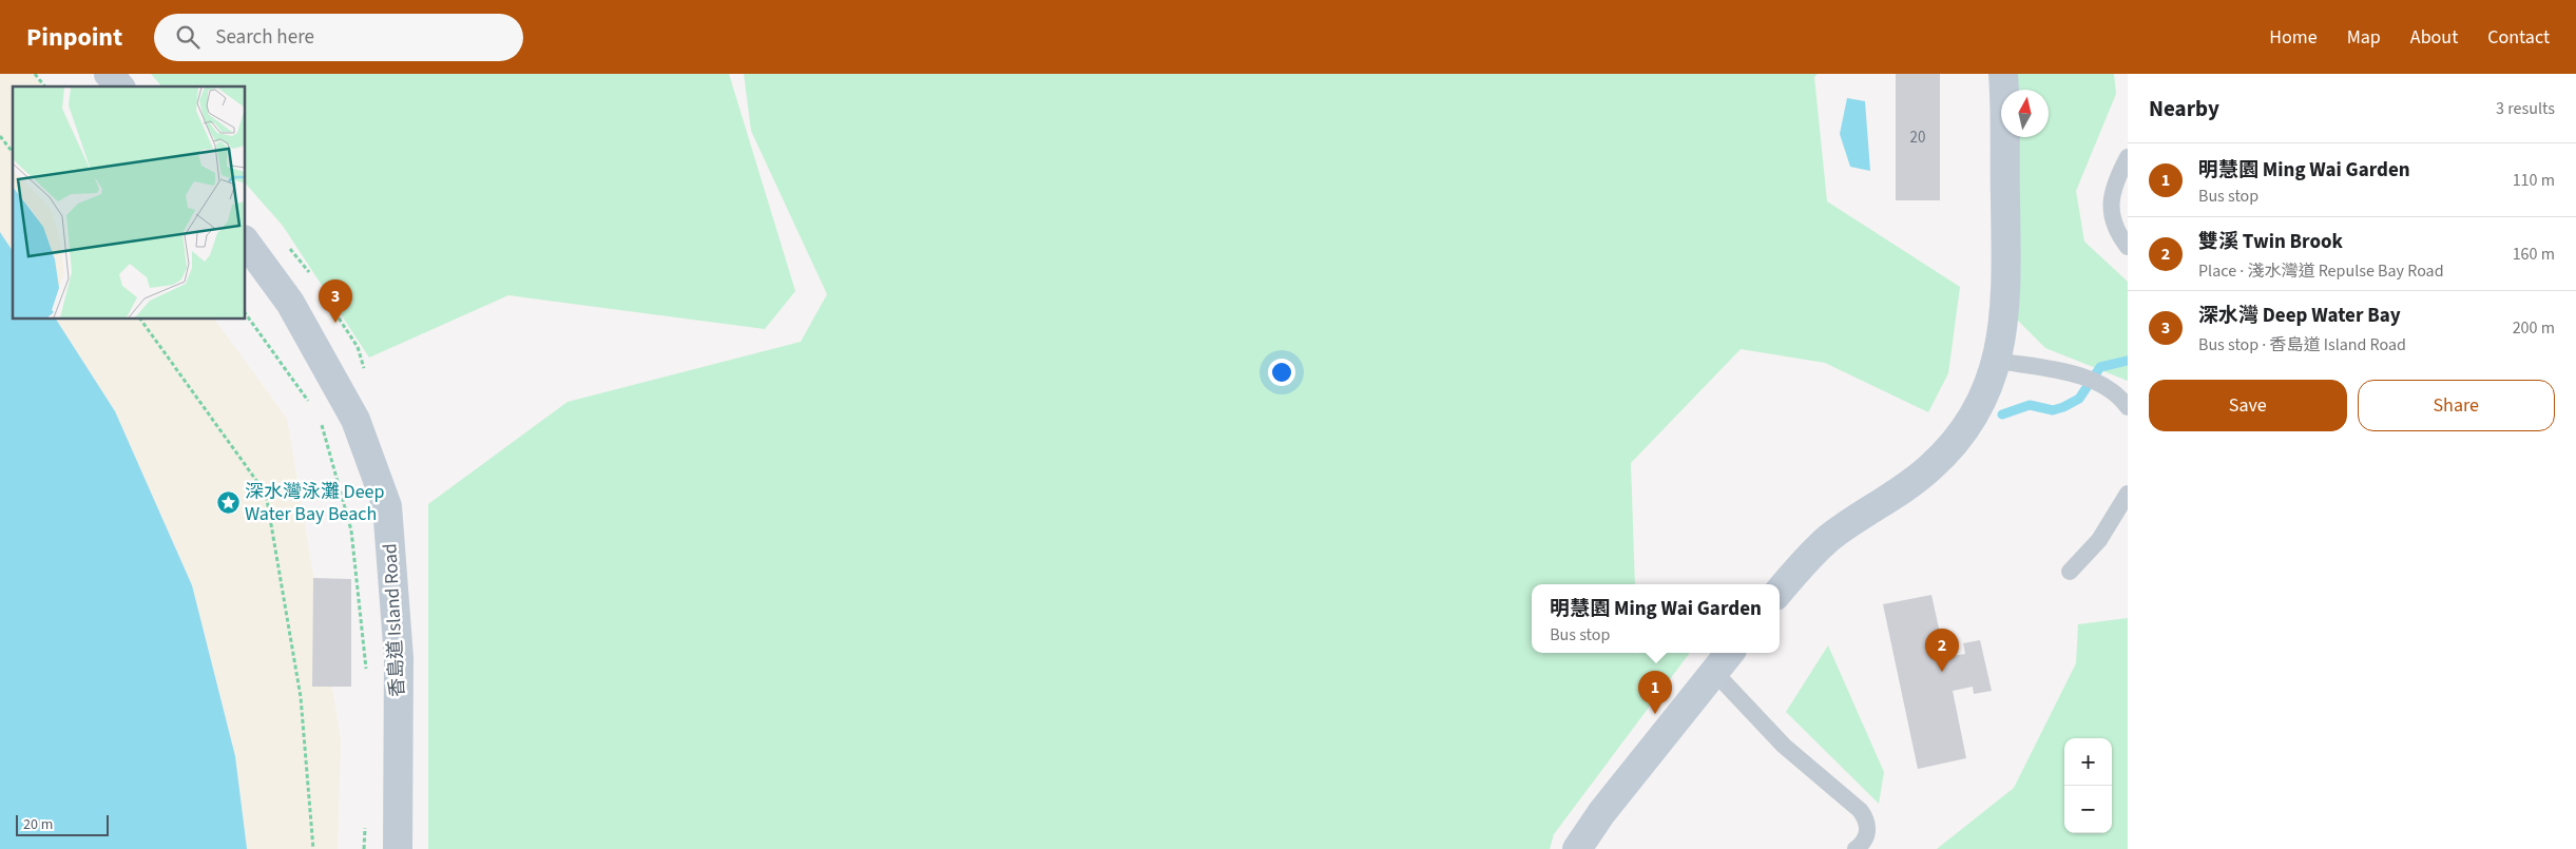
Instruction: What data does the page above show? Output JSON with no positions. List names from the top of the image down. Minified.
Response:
{"streets":{"main road":["香島道 Island Road"]},"places":{"place":["深水灣泳灘 Deep Water Bay Beach"]},"house_numbers":["20"],"scale_bar":"20 m","north":"top","page":{"header":"Pinpoint","search":"Search here","nav":["Home","Map","About","Contact"],"heading":["Nearby","3 results"],"list":[{"mark":"1","name":"明慧園 Ming Wai Garden","note":"Bus stop","value":"110 m"},{"mark":"2","name":"雙溪 Twin Brook","note":"Place · 淺水灣道 Repulse Bay Road","value":"160 m"},{"mark":"3","name":"深水灣 Deep Water Bay","note":"Bus stop · 香島道 Island Road","value":"200 m"}],"pins":["3","2","1"],"buttons":["Save","Share"],"popup":["明慧園 Ming Wai Garden","Bus stop"],"map_buttons":["+","−"],"scale":"20 m"}}
